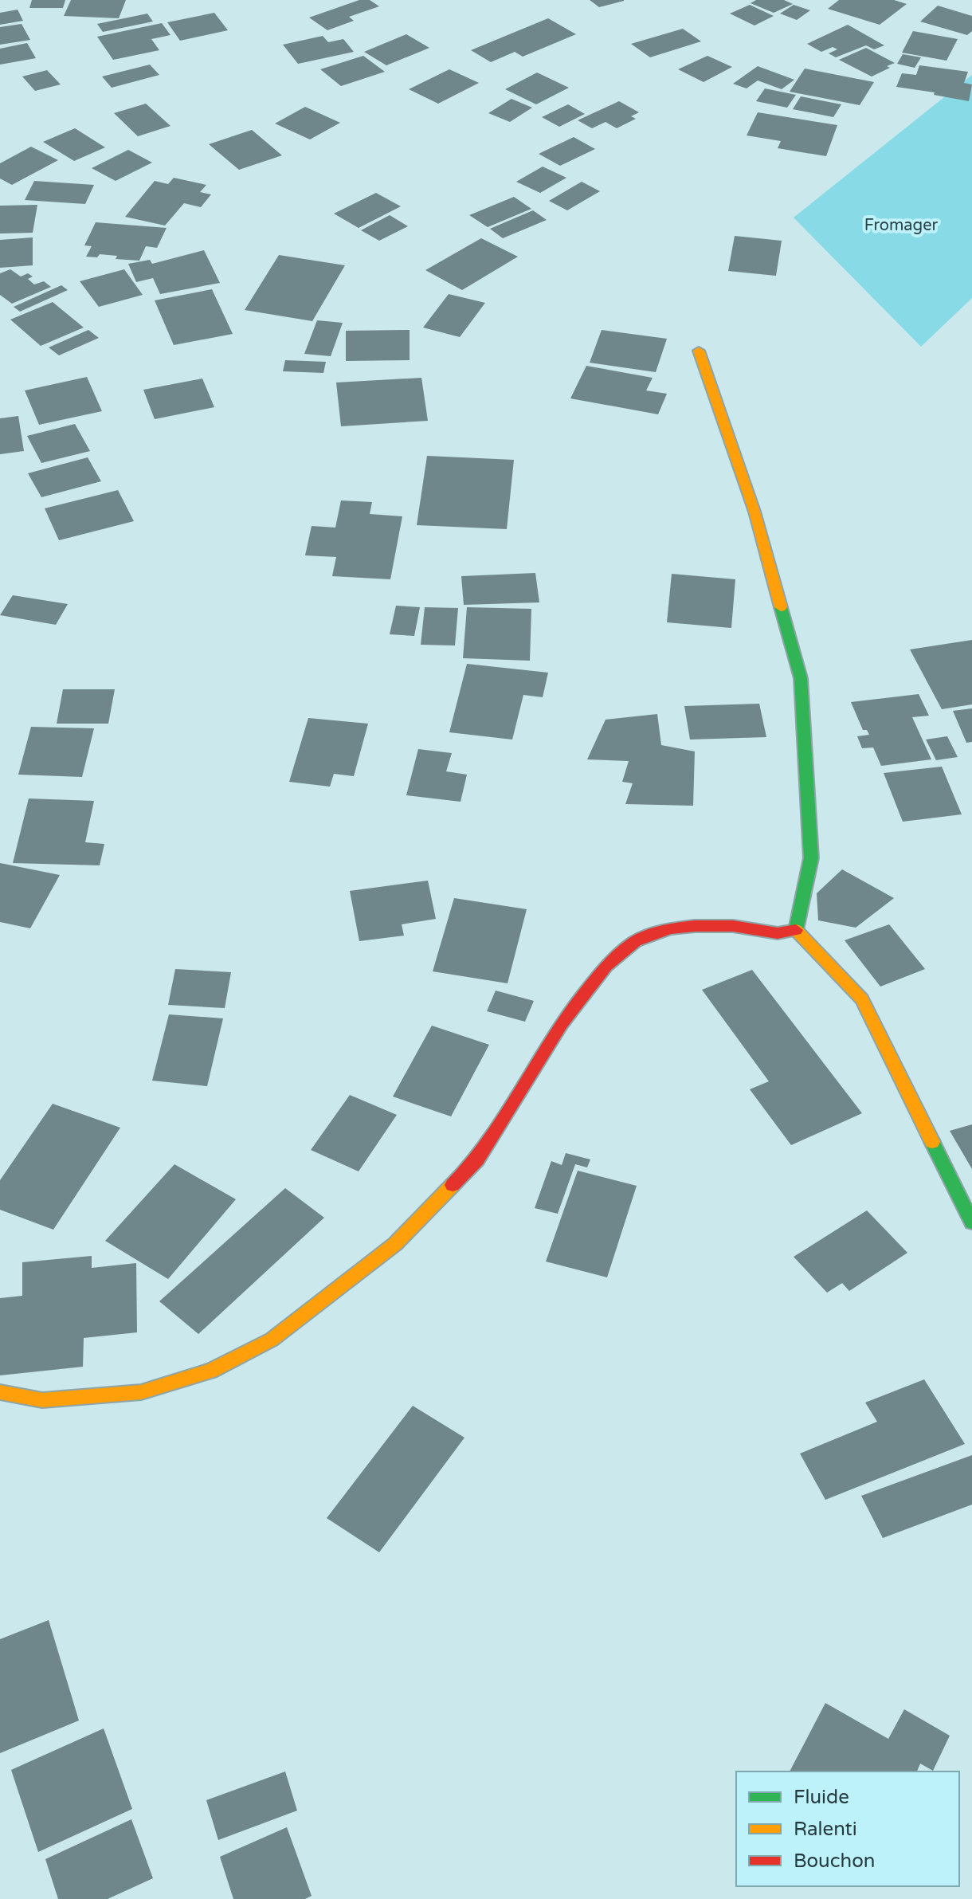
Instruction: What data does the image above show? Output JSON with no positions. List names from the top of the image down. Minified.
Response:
{"parks":["Fromager"],"legend":["Fluide","Ralenti","Bouchon"]}
